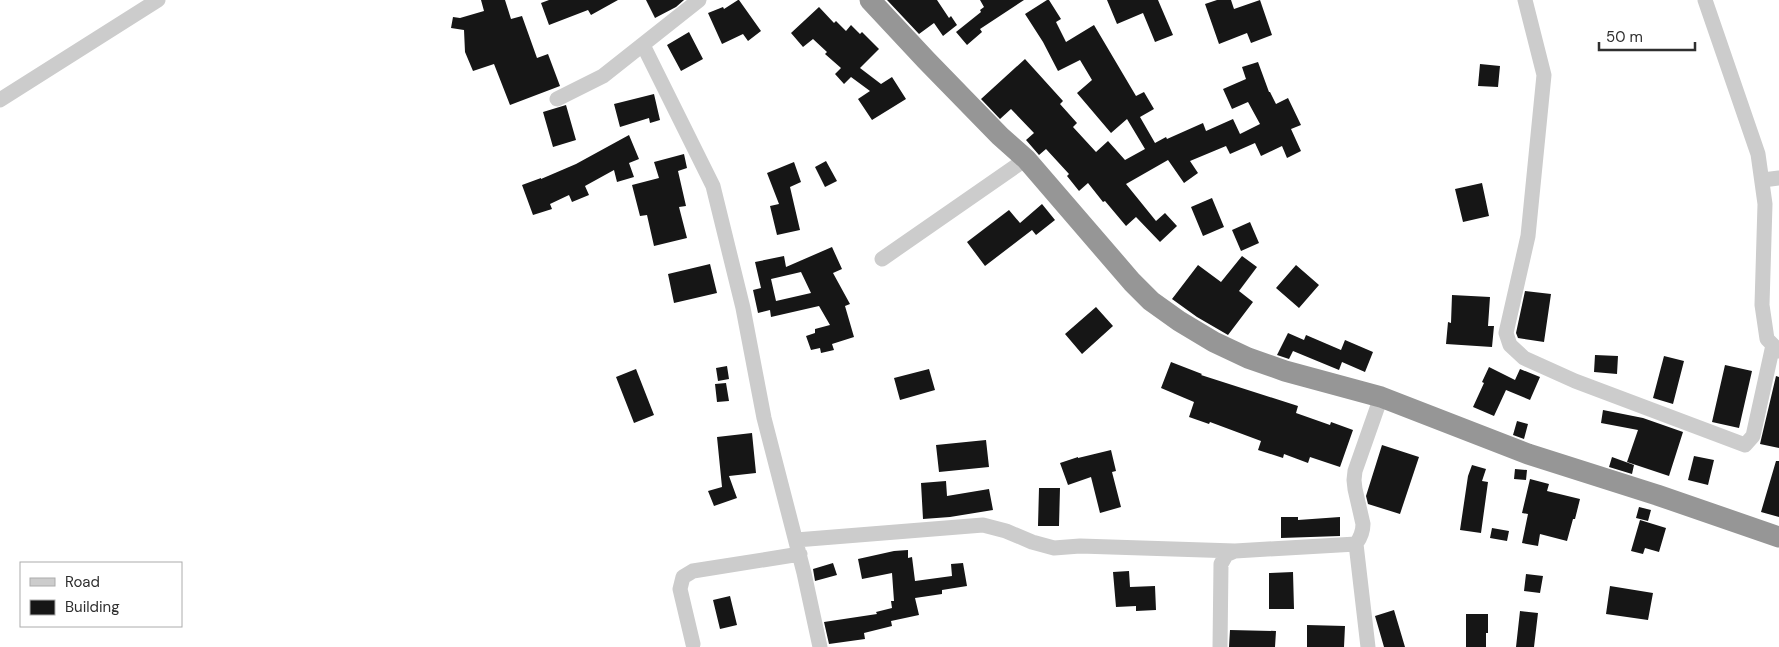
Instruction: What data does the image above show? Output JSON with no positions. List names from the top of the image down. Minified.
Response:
{"legend":["Road","Building"],"scale_bar":"50 m"}
